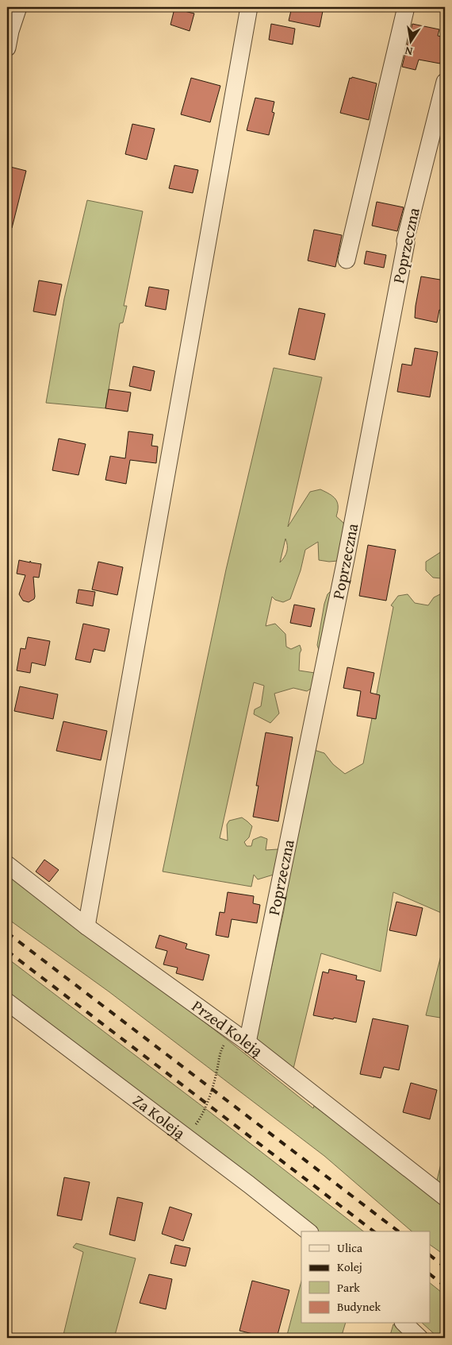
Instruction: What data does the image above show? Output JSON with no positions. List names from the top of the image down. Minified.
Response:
{"streets":{"street":["Poprzeczna","Przed Koleją","Za Koleją"]},"crossings":[["Poprzeczna","Przed Koleją"]],"legend":["Ulica","Kolej","Park","Budynek"],"north":"bottom"}
